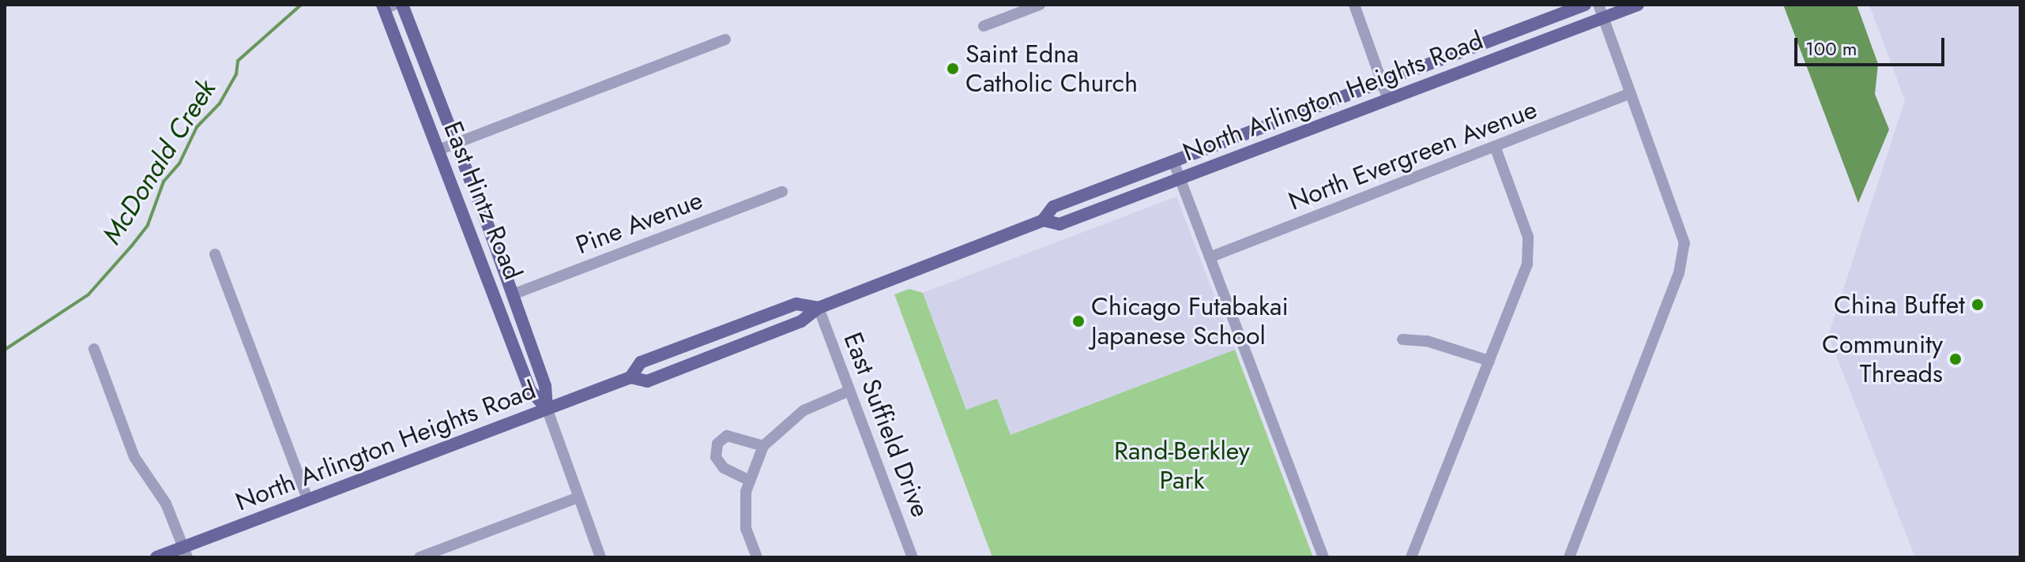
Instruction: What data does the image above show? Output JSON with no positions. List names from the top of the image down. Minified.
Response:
{"streets":{"main road":["North Arlington Heights Road","East Hintz Road"],"street":["North Evergreen Avenue","Pine Avenue","East Suffield Drive"]},"crossings":[["North Arlington Heights Road","East Hintz Road"],["North Arlington Heights Road","East Suffield Drive"],["East Hintz Road","Pine Avenue"]],"water":["McDonald Creek"],"parks":["Rand-Berkley Park"],"places":["Saint Edna Catholic Church","China Buffet","Chicago Futabakai Japanese School","Community Threads"],"scale_bar":"100 m"}
